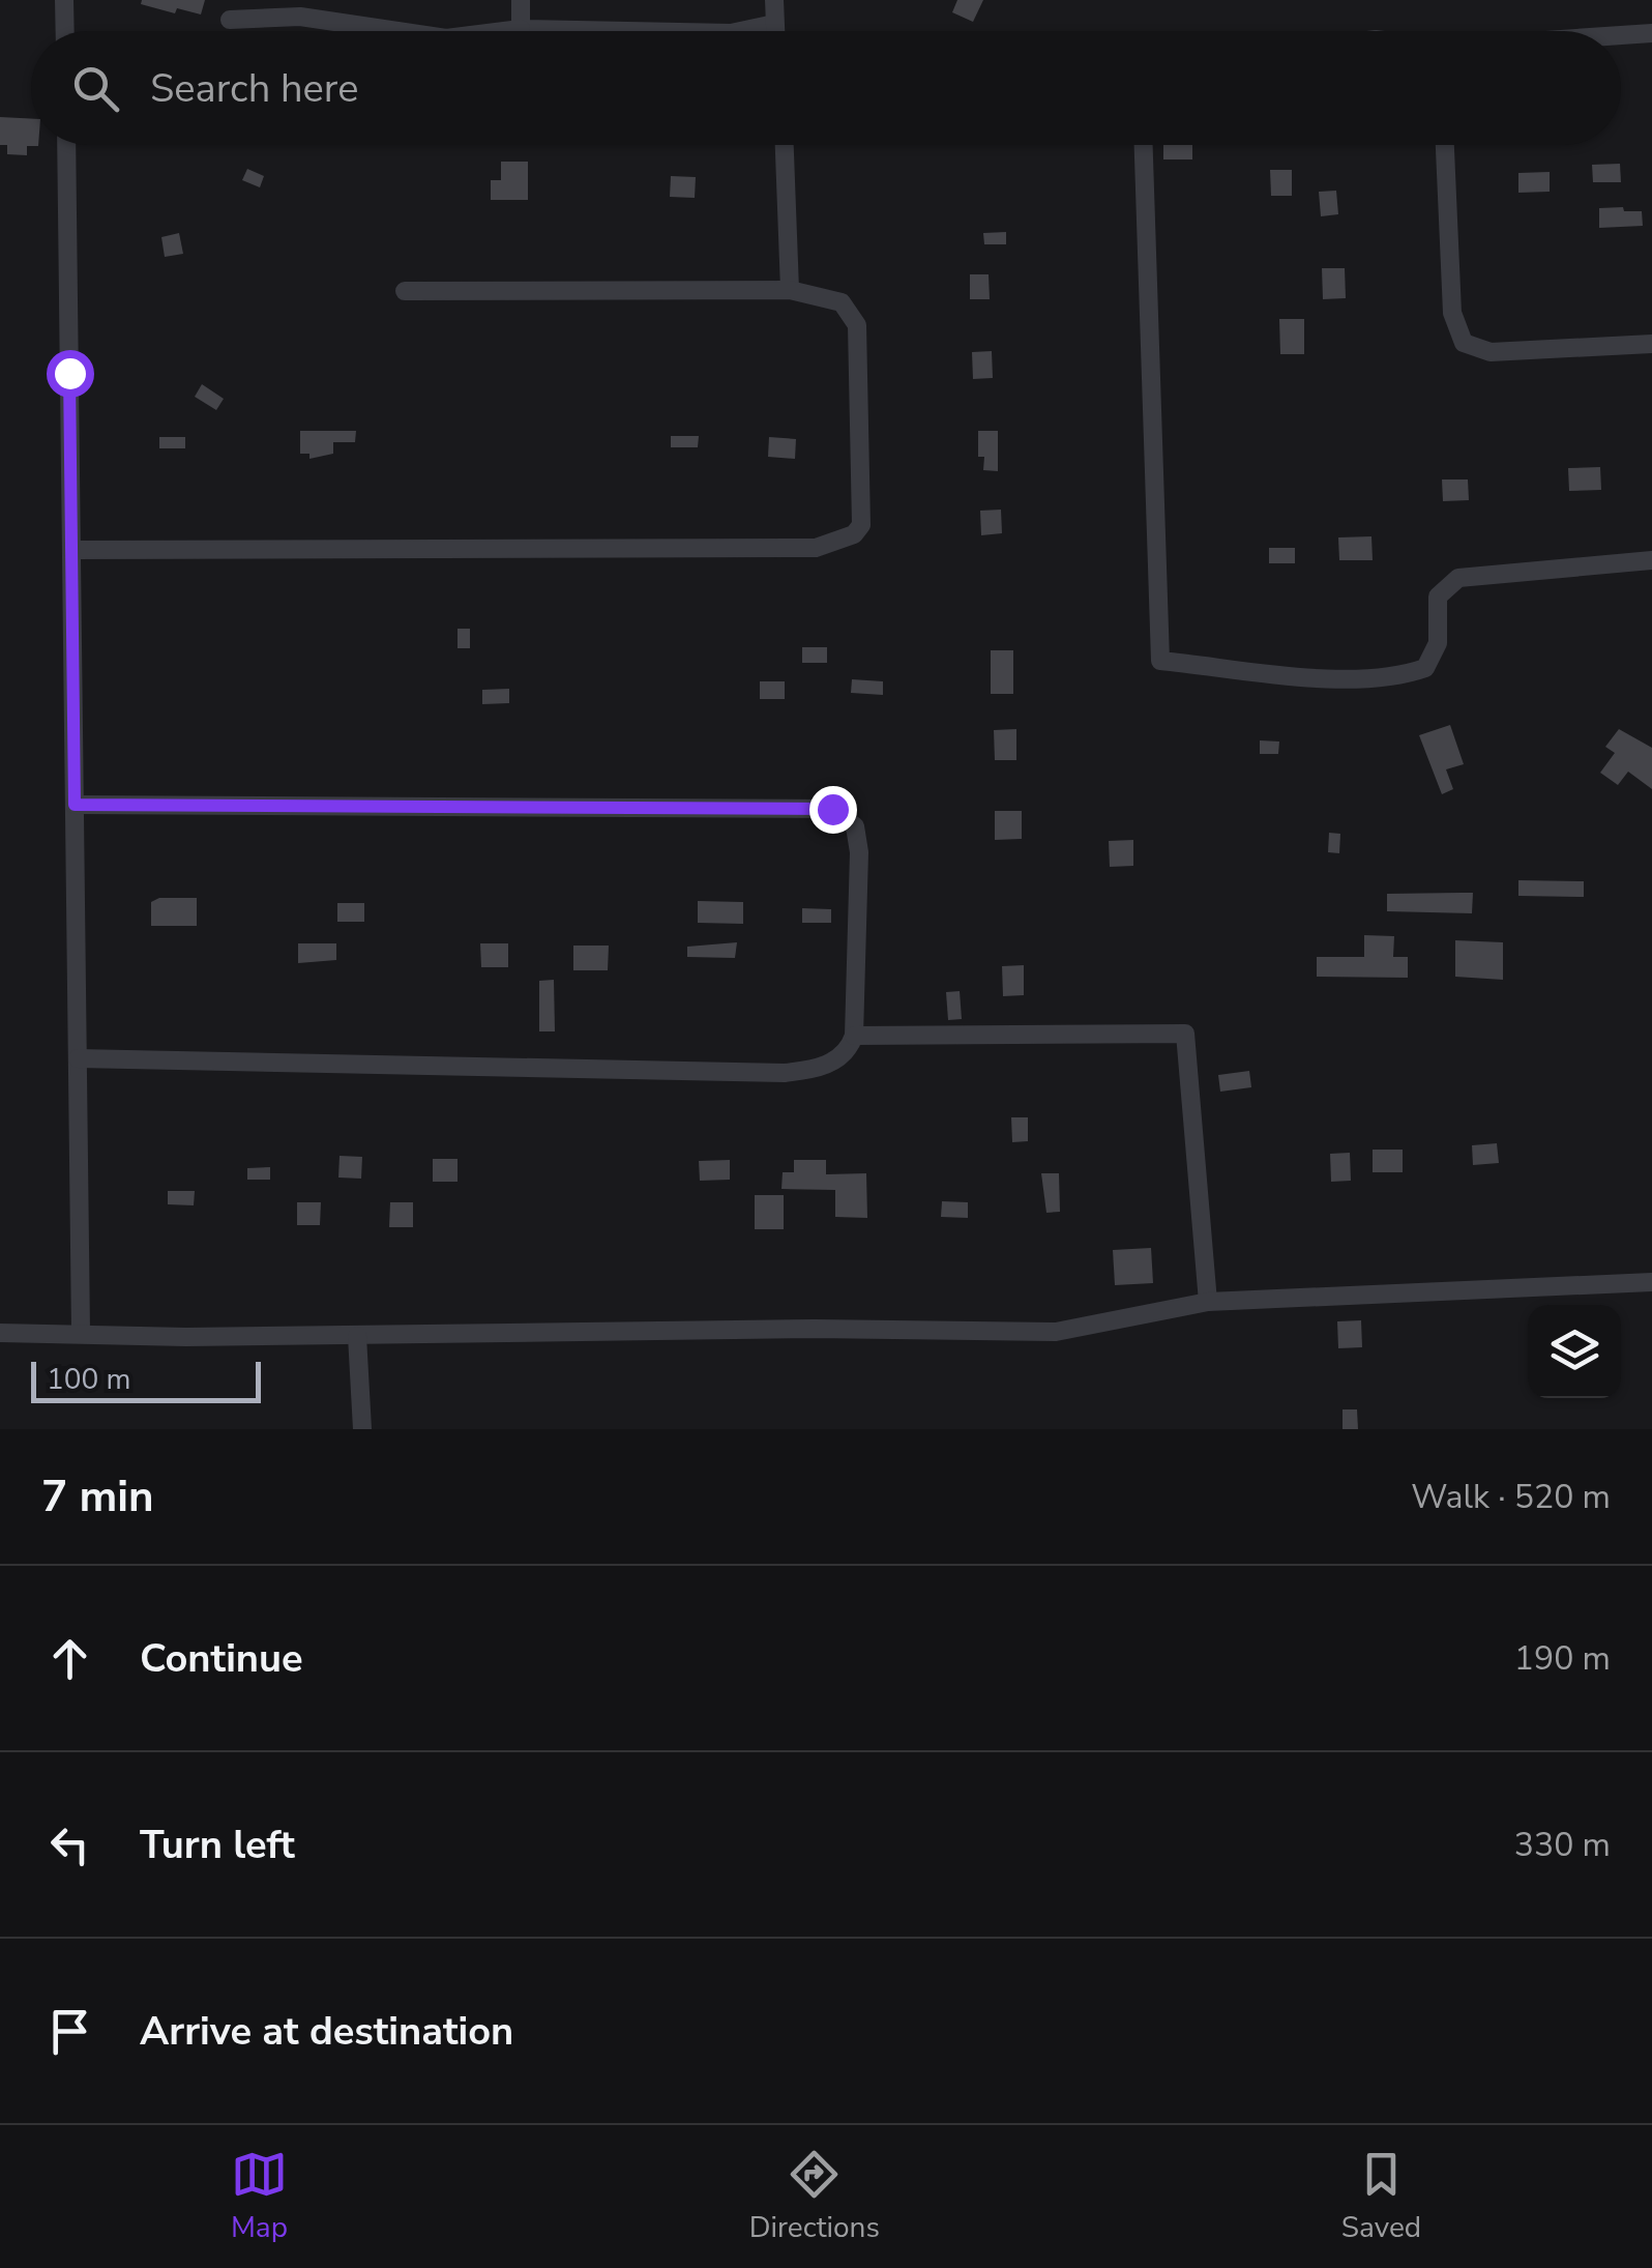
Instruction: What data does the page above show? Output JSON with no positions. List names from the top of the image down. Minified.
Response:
{"scale_bar":"100 m","page":{"search":"Search here","scale":"100 m","heading":["7 min","Walk · 520 m"],"list":[["Continue","190 m"],["Turn left","330 m"],"Arrive at destination"],"nav":["Map","Directions","Saved"]}}
